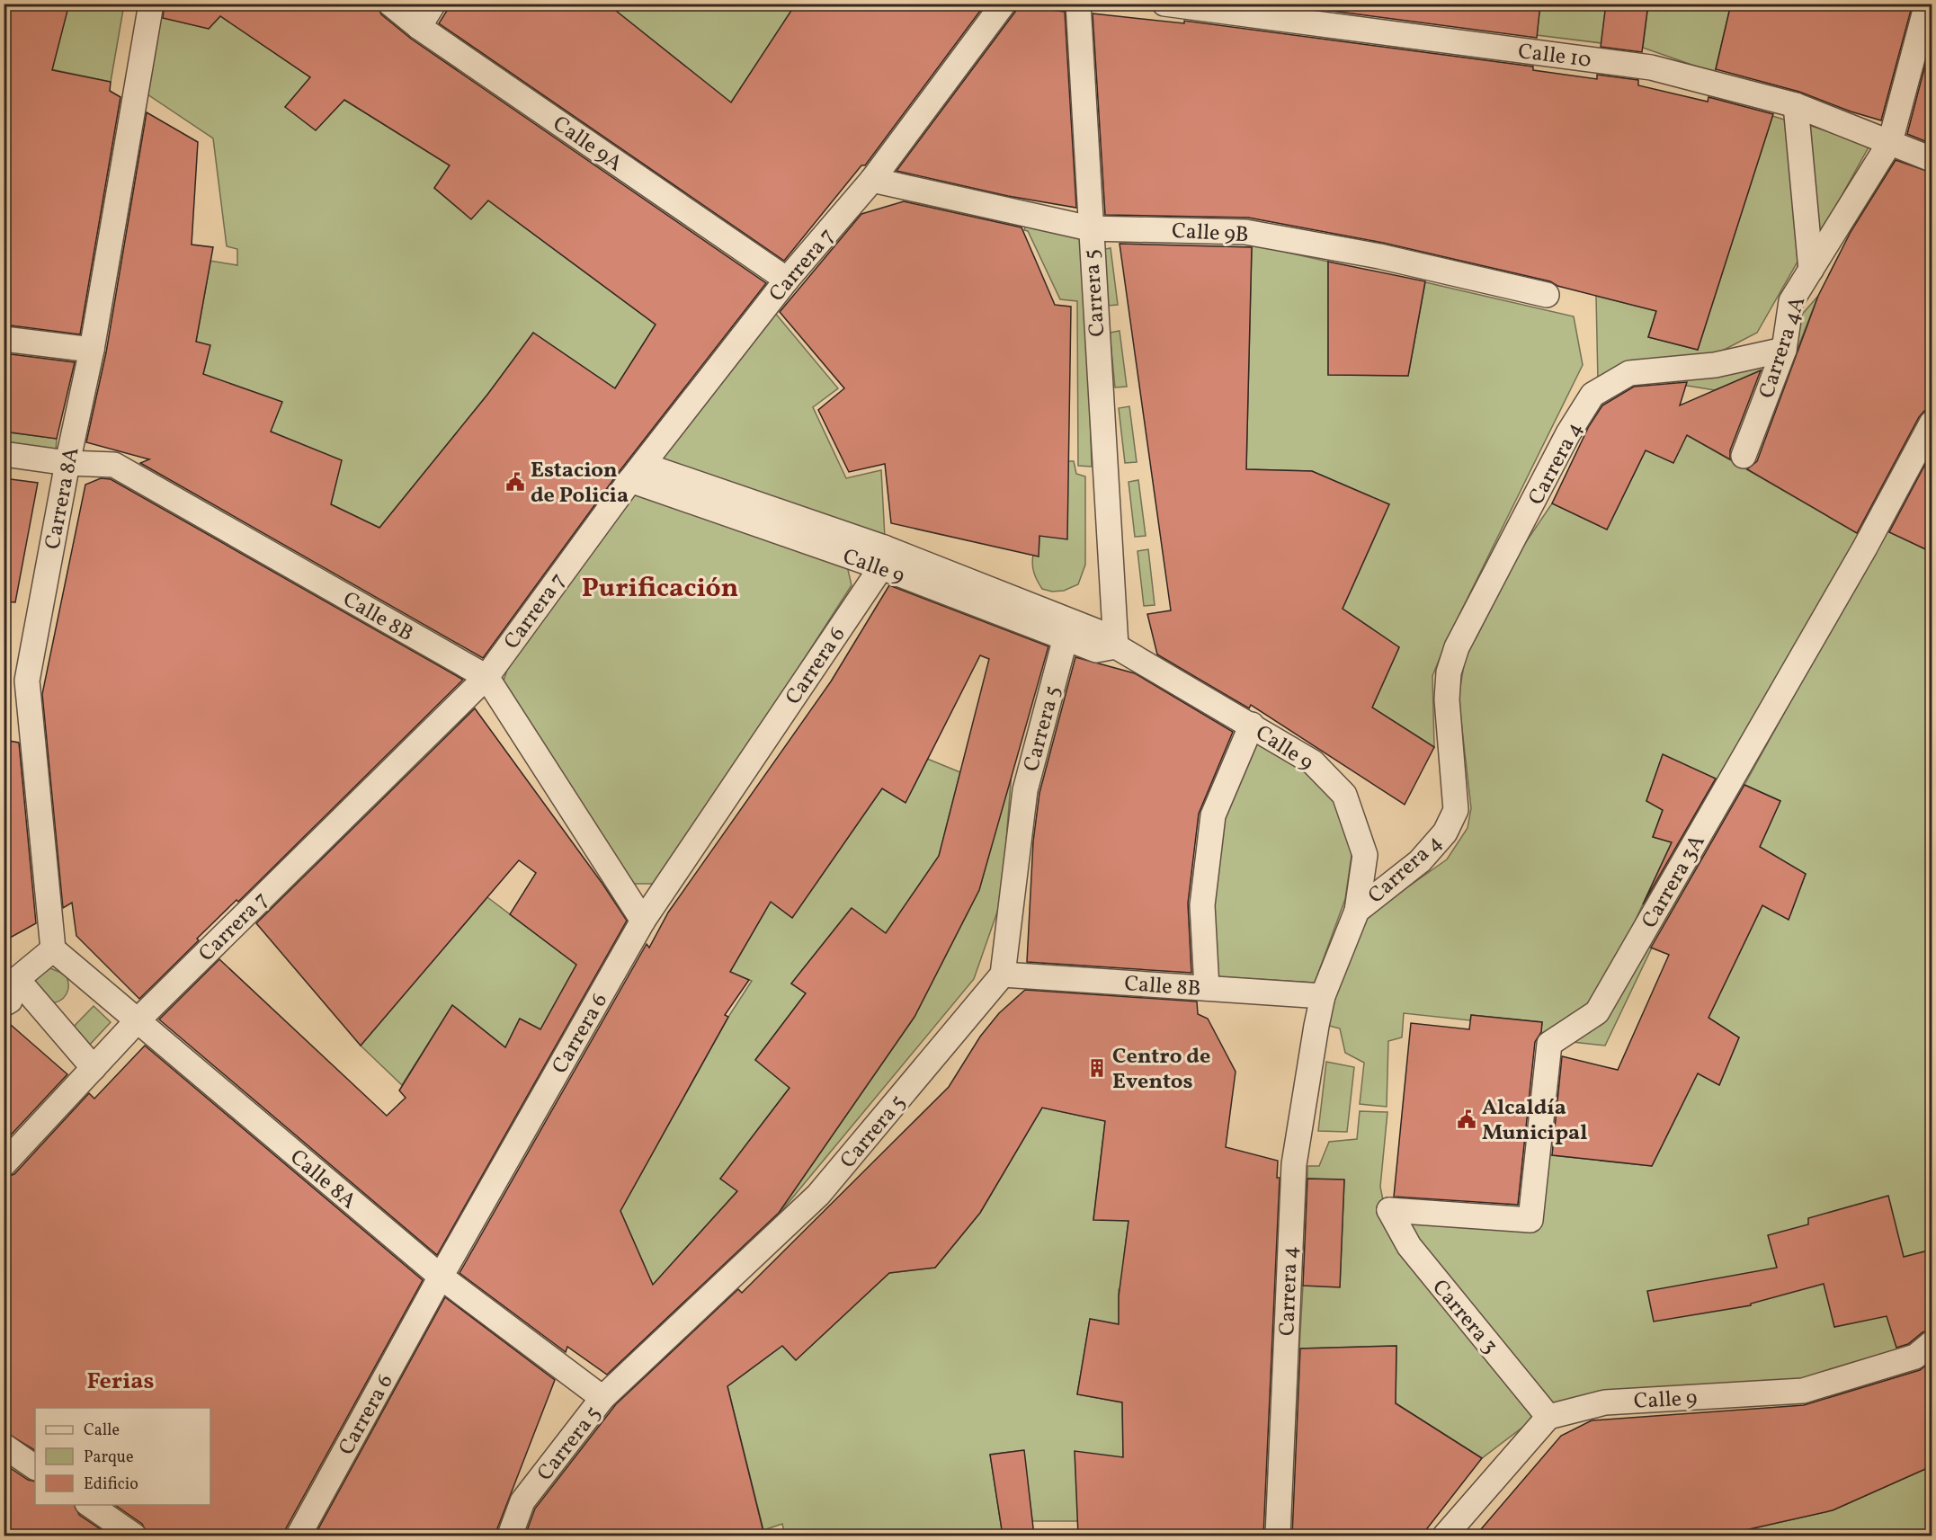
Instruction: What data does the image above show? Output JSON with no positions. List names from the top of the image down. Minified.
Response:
{"streets":{"street":["Calle 10","Calle 9A","Calle 9B","Carrera 7","Carrera 5","Carrera 4A","Carrera 4","Carrera 8A","Calle 9","Calle 8B","Carrera 6","Carrera 3A","Calle 8A","Carrera 3"]},"crossings":[["Calle 10","Carrera 4A"],["Calle 9A","Carrera 7"],["Calle 9B","Carrera 7"],["Calle 9B","Carrera 5"],["Carrera 7","Calle 9"],["Carrera 7","Calle 8B"],["Carrera 7","Calle 8A"],["Carrera 5","Calle 9"],["Carrera 5","Calle 8B"],["Carrera 5","Calle 8A"],["Carrera 4A","Carrera 4"],["Carrera 4","Calle 9"],["Carrera 4","Calle 8B"],["Carrera 8A","Calle 8B"],["Carrera 8A","Calle 8A"],["Calle 9","Carrera 6"],["Calle 9","Carrera 3"],["Calle 8B","Carrera 6"],["Carrera 6","Calle 8A"],["Carrera 3A","Carrera 3"]],"districts":["Purificación","Ferias"],"places":{"public building":["Estacion de Policia","Alcaldía Municipal"],"building":["Centro de Eventos"]},"legend":["Calle","Parque","Edificio"]}
